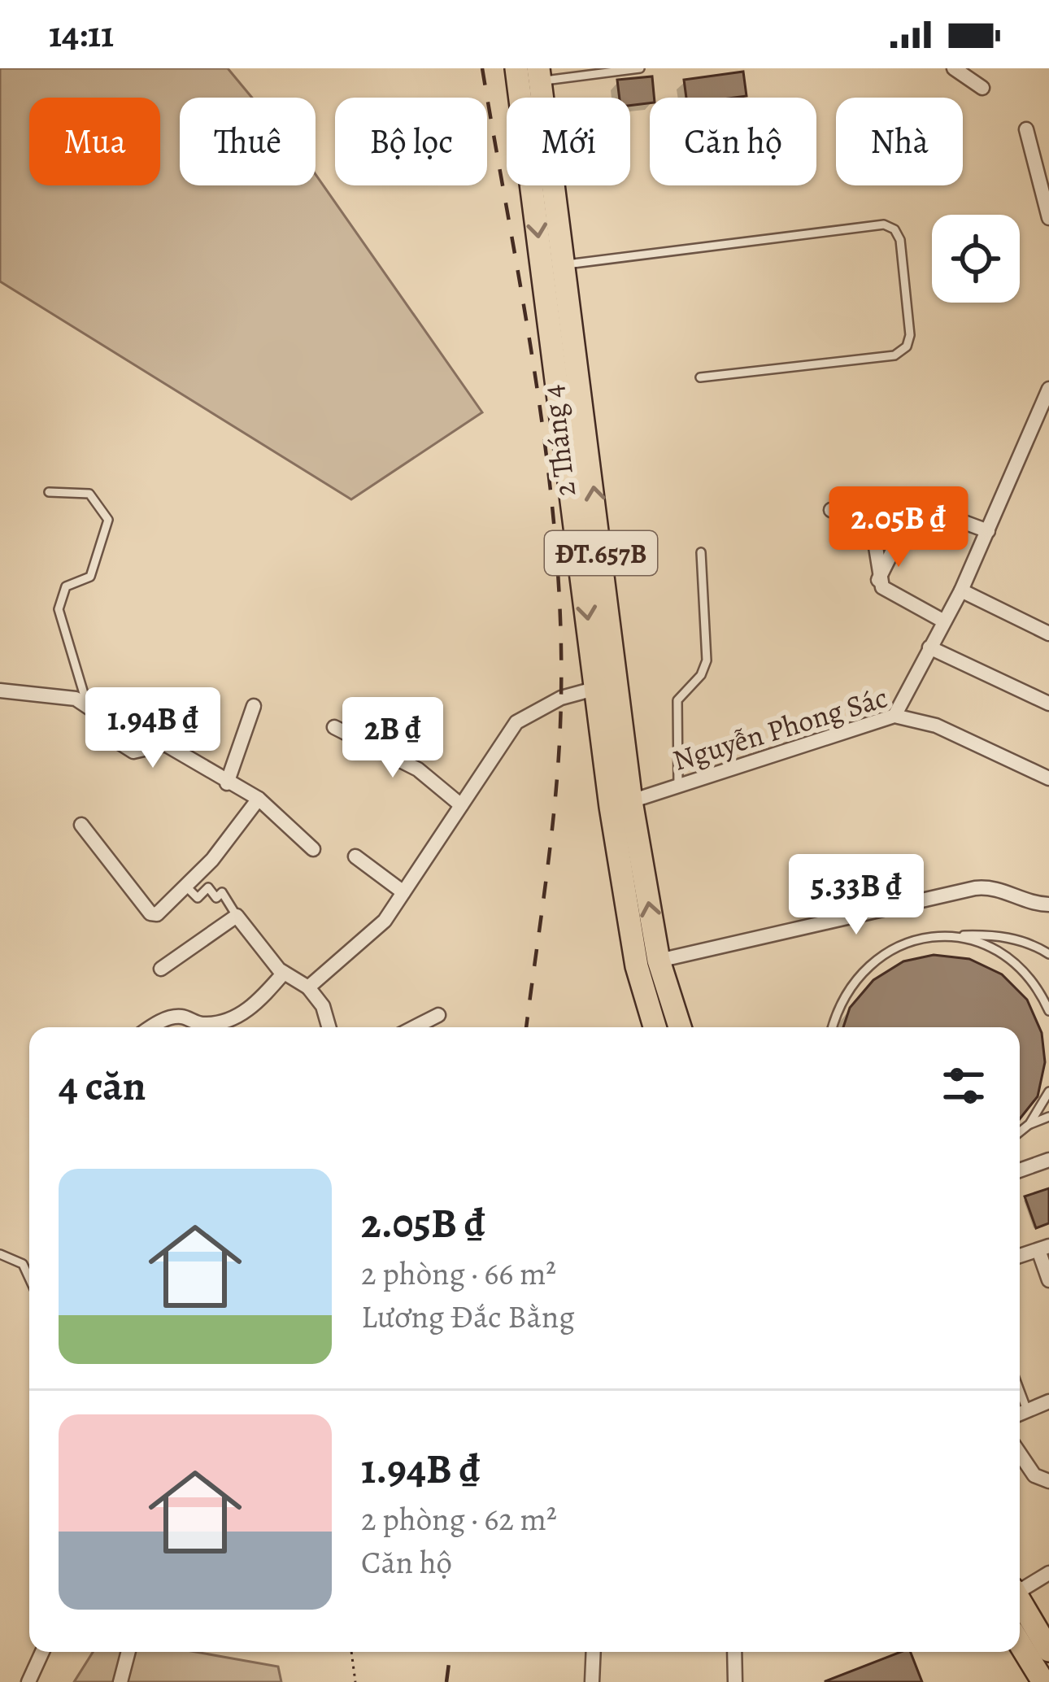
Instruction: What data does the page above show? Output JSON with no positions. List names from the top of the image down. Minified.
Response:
{"streets":{"main road":["2 Tháng 4","ĐT.657B"],"street":["Nguyễn Phong Sác"]},"crossings":[["2 Tháng 4","Nguyễn Phong Sác"]],"page":{"status":"14:11","chip":["Mua","Thuê","Bộ lọc","Mới","Căn hộ","Nhà"],"price":["2.05B ₫","1.94B ₫","2B ₫","5.33B ₫"],"heading":"4 căn","list":[{"name":"2.05B ₫","note":"2 phòng · 66 m² · Lương Đắc Bằng"},{"name":"1.94B ₫","note":"2 phòng · 62 m² · Căn hộ"}]}}
